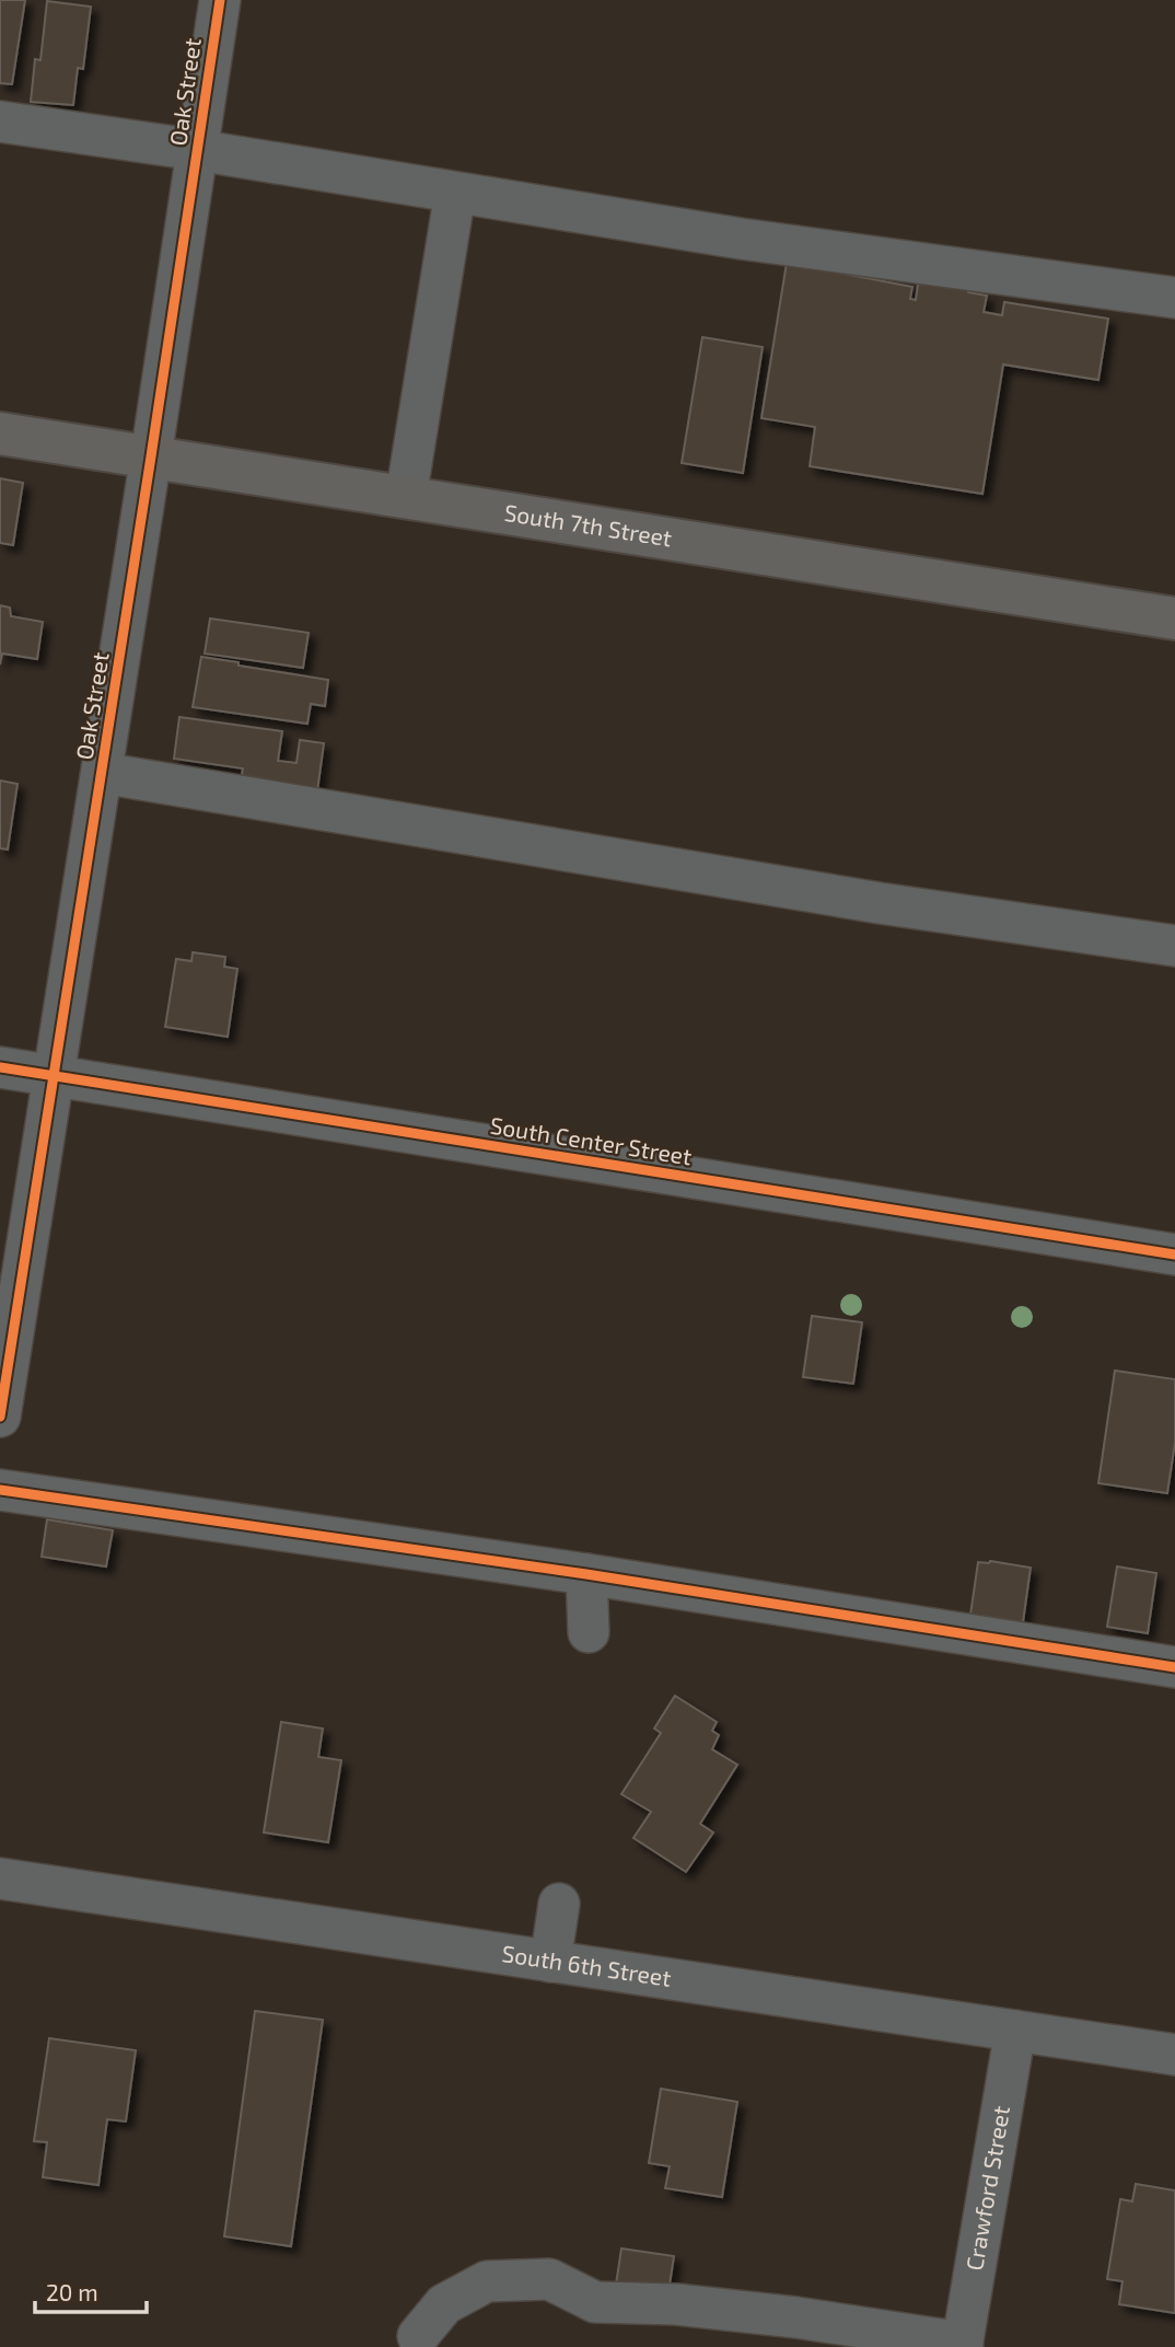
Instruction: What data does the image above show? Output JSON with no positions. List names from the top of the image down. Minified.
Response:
{"streets":{"main road":["South 7th Street"],"street":["Oak Street","South Center Street","South 6th Street","Crawford Street"]},"crossings":[["Oak Street","South 7th Street"],["Oak Street","South Center Street"],["South 6th Street","Crawford Street"]],"scale_bar":"20 m"}
